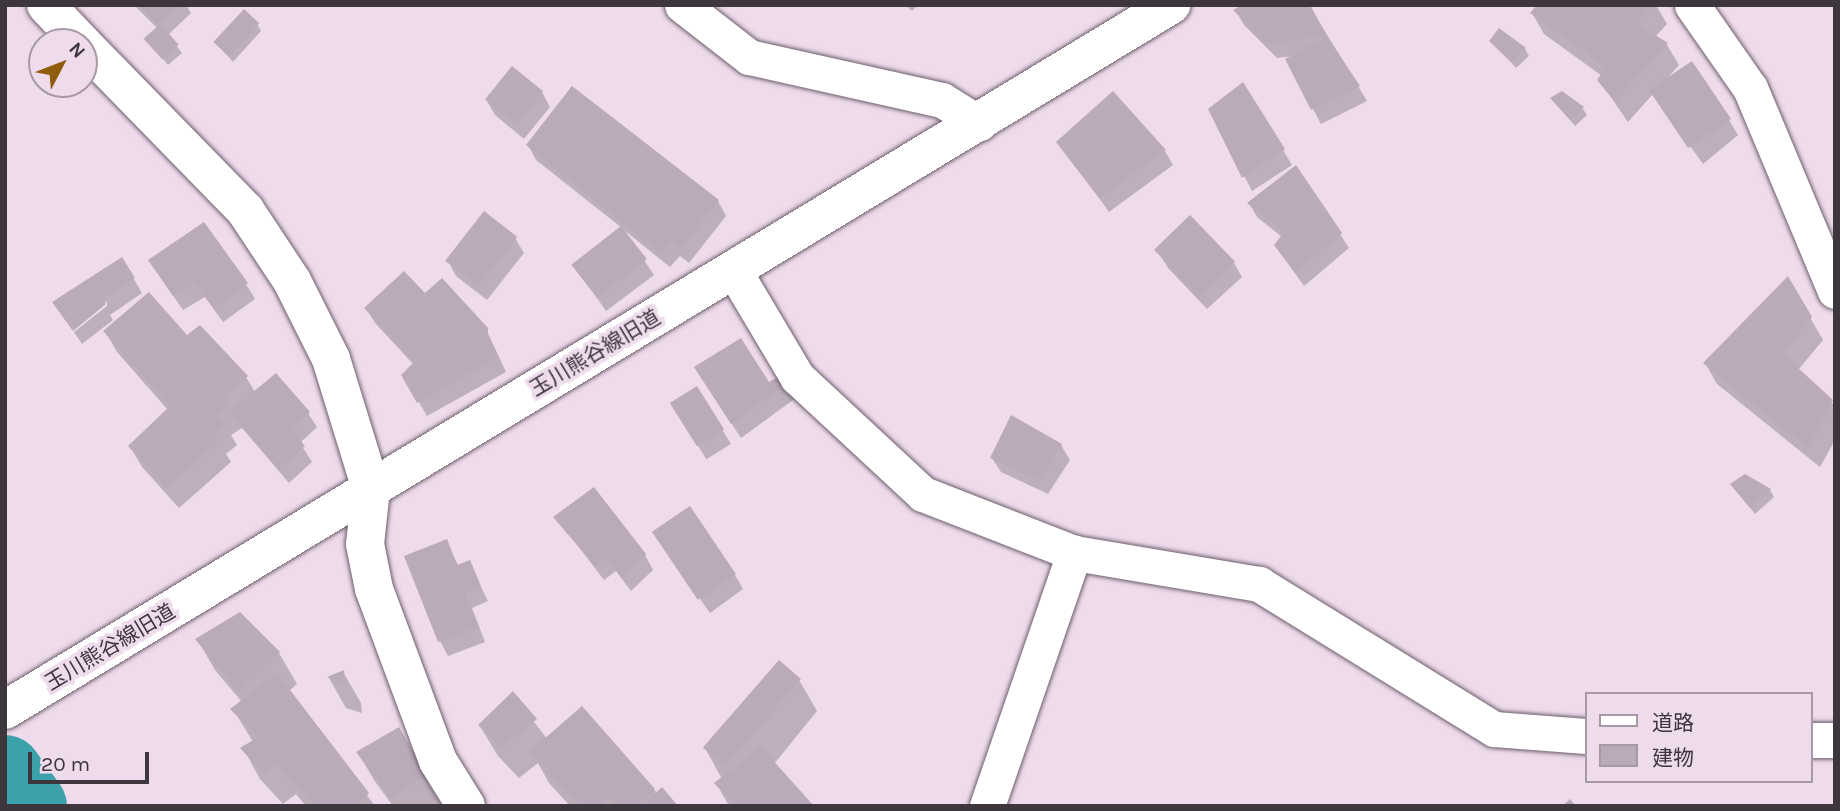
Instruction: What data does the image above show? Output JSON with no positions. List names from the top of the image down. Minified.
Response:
{"streets":{"street":["玉川熊谷線旧道"]},"legend":["道路","建物"],"scale_bar":"20 m","north":"top right"}
